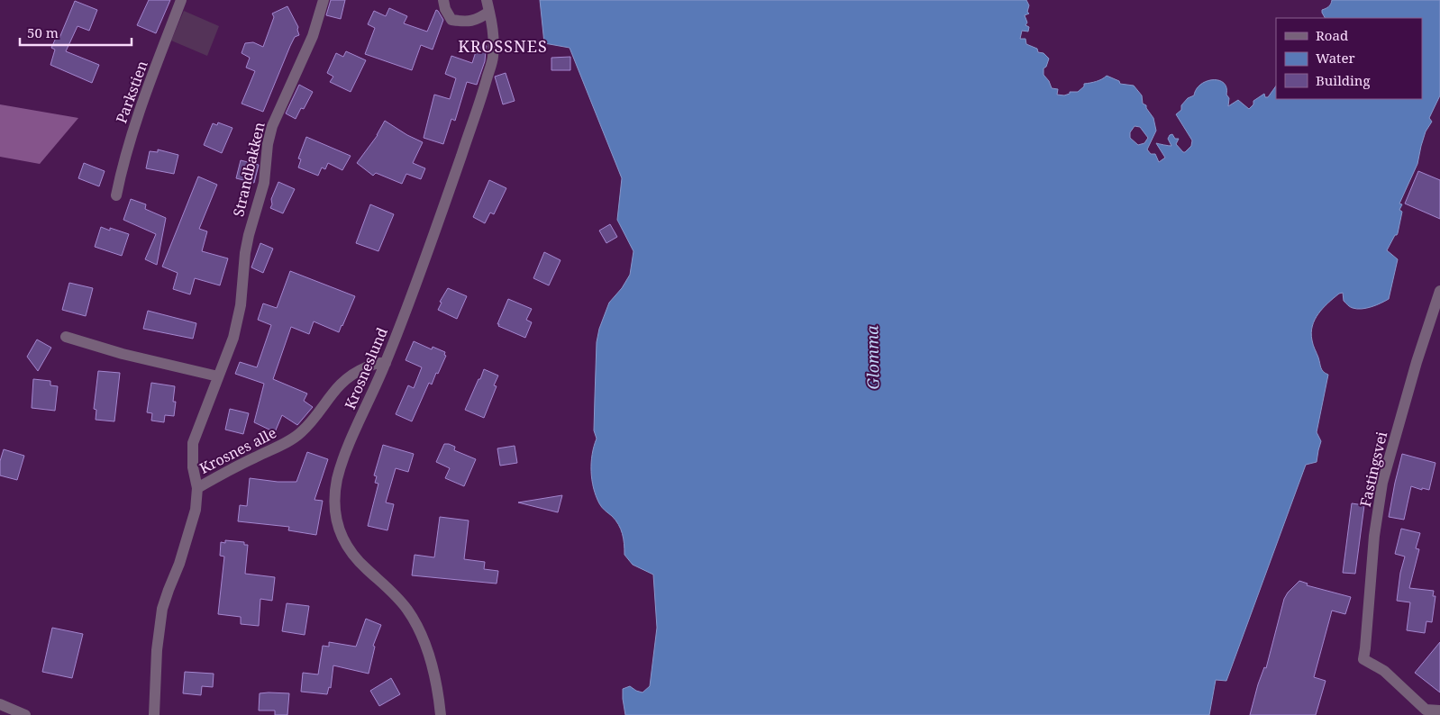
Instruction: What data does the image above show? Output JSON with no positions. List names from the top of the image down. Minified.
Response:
{"streets":{"street":["Parkstien","Strandbakken","Krosneslund","Krosnes alle","Fastingsvei"]},"crossings":[["Strandbakken","Krosnes alle"],["Krosneslund","Krosnes alle"]],"districts":["KROSSNES"],"water":["Glomma"],"legend":["Road","Water","Building"],"scale_bar":"50 m"}
